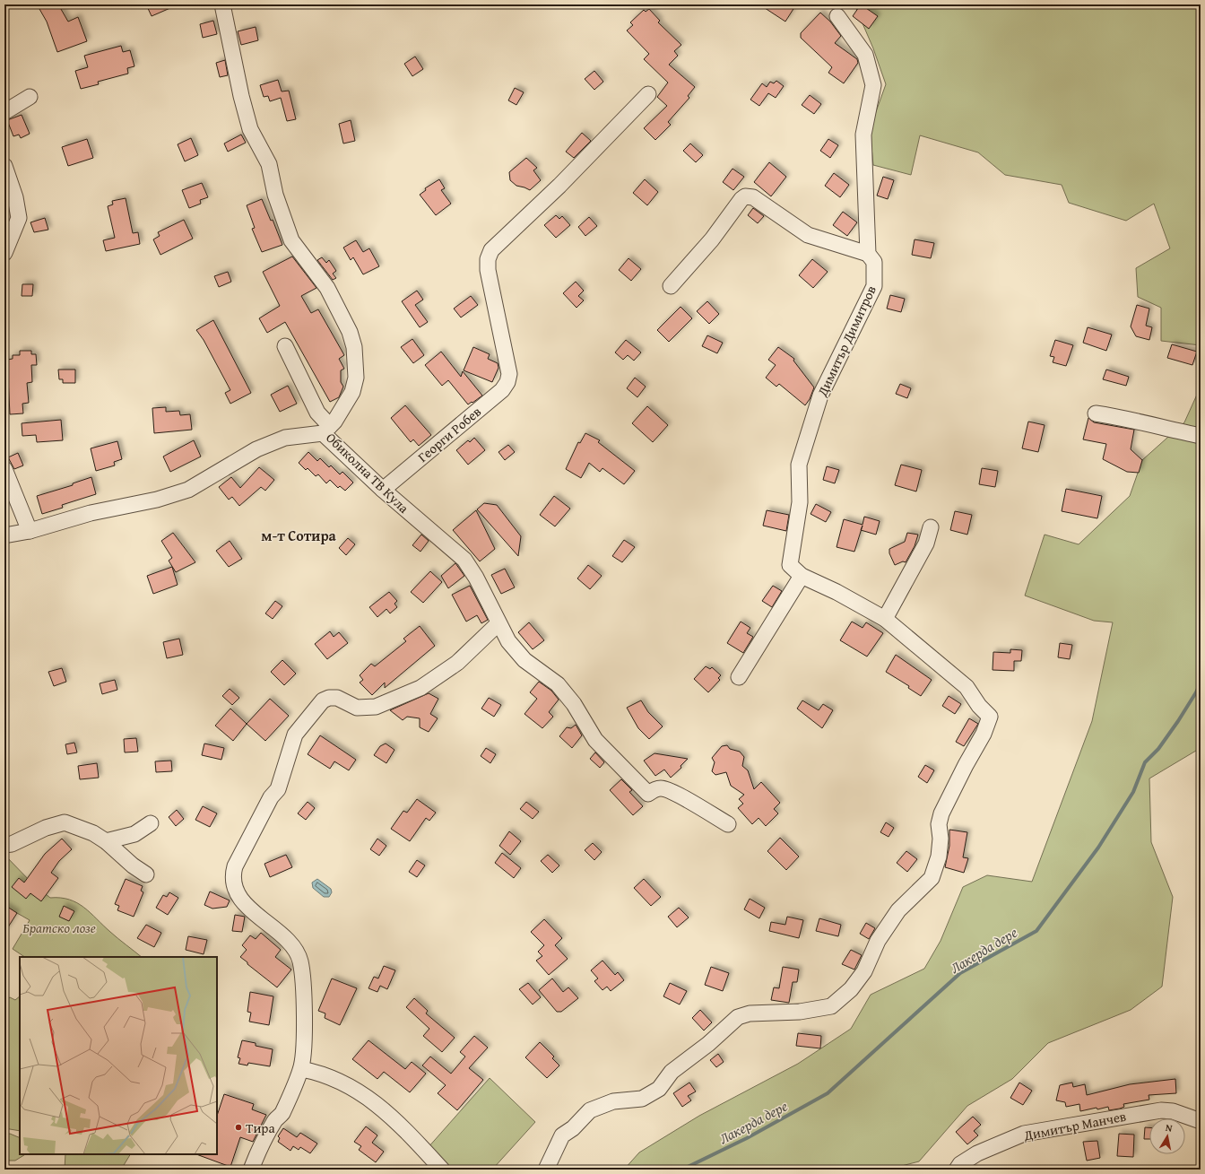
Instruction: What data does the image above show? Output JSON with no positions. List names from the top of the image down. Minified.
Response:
{"streets":{"street":["Димитър Димитров","Георги Робев","Обиколна ТВ Кула","Димитър Манчев"]},"crossings":[["Георги Робев","Обиколна ТВ Кула"]],"districts":["м-т Сотира"],"water":["Лакерда дере"],"parks":["Братско лозе"],"places":["Тира"],"north":"top"}
